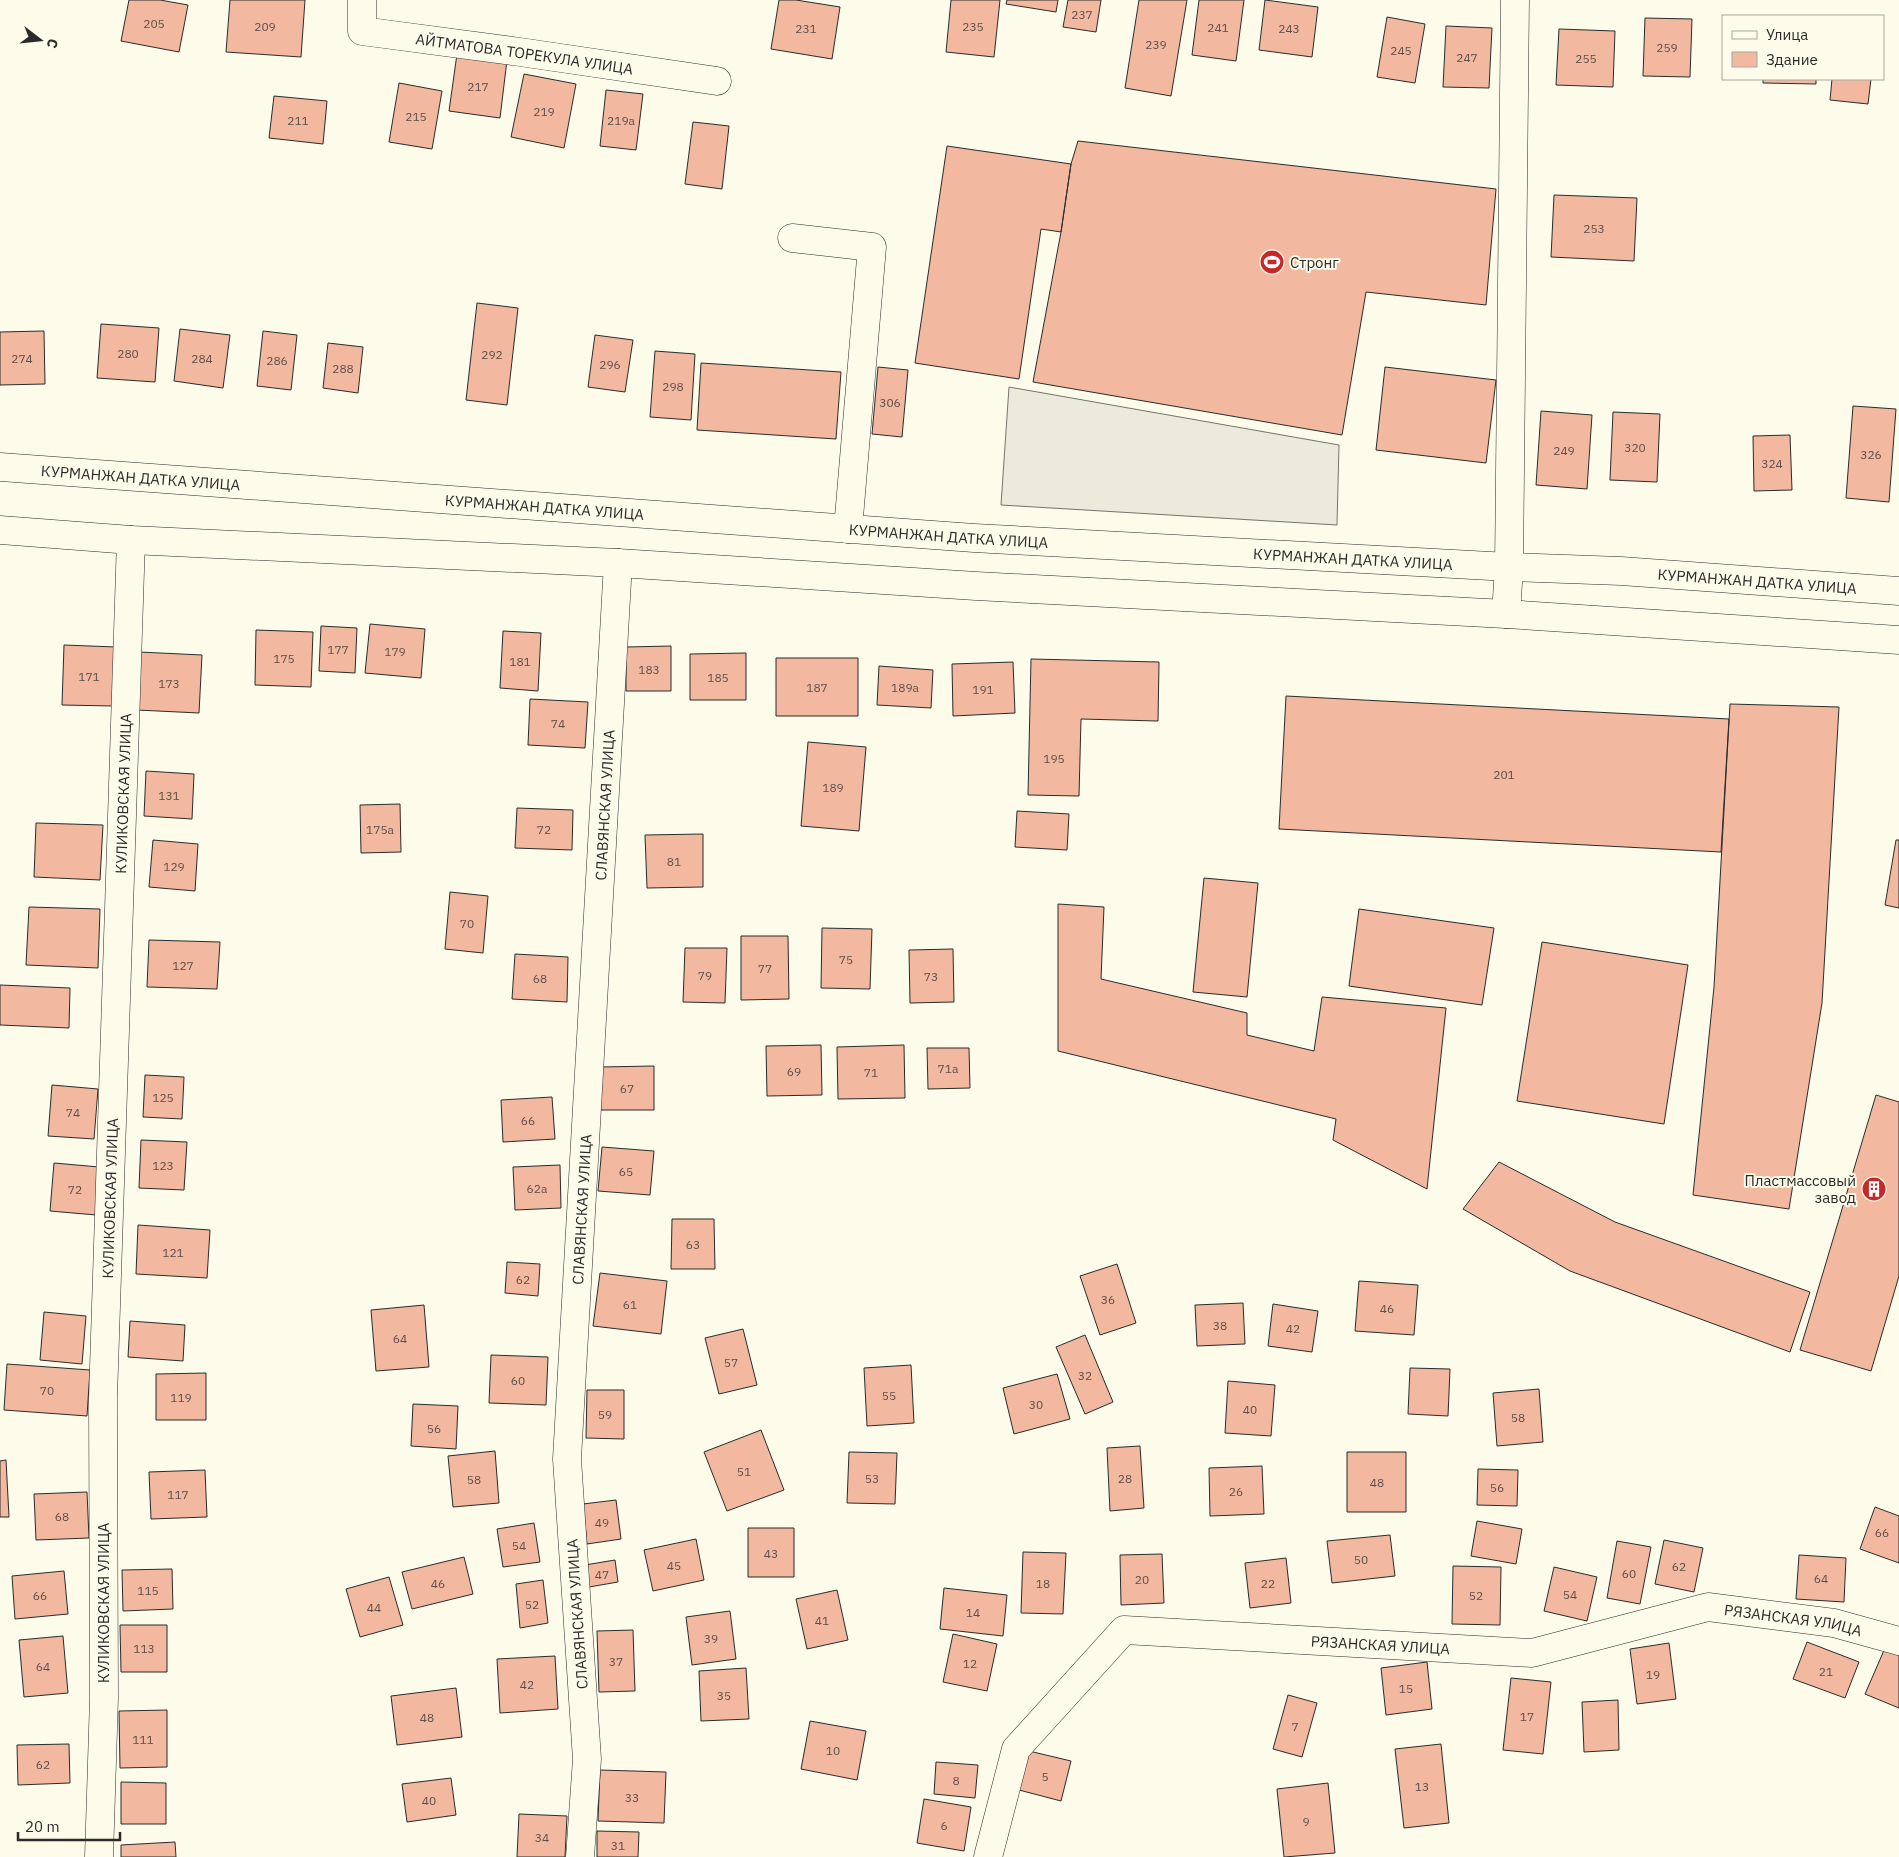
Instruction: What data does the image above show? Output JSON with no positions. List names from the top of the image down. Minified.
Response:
{"streets":{"street":["АЙТМАТОВА ТОРЕКУЛА УЛИЦА","КУРМАНЖАН ДАТКА УЛИЦА","КУЛИКОВСКАЯ УЛИЦА","СЛАВЯНСКАЯ УЛИЦА","РЯЗАНСКАЯ УЛИЦА"]},"places":{"sports":["Стронг"],"building":["Пластмассовый завод"]},"house_numbers":["237","205","209","235","241","231","243","239","259","245","247","255","217","219","215","211","219a","253","280","292","274","284","286","296","288","298","306","320","249","326","324","177","179","175","181","183","171","185","173","187","189а","191","74","195","201","189","131","175а","72","81","129","70","75","127","77","79","73","68","71а","69","71","67","125","74","66","123","65","62а","72","63","121","62","36","61","46","38","42","64","57","32","60","70","55","119","30","40","59","58","56","51","53","28","58","48","56","26","117","68","49","66","54","43","50","45","62","60","47","64","20","46","18","22","115","54","66","52","52","44","14","41","39","113","37","12","64","21","19","42","15","35","17","48","7","111","10","62","5","8","13","33","40","9","6","34","31"],"legend":["Улица","Здание"],"scale_bar":"20 m","north":"right"}
